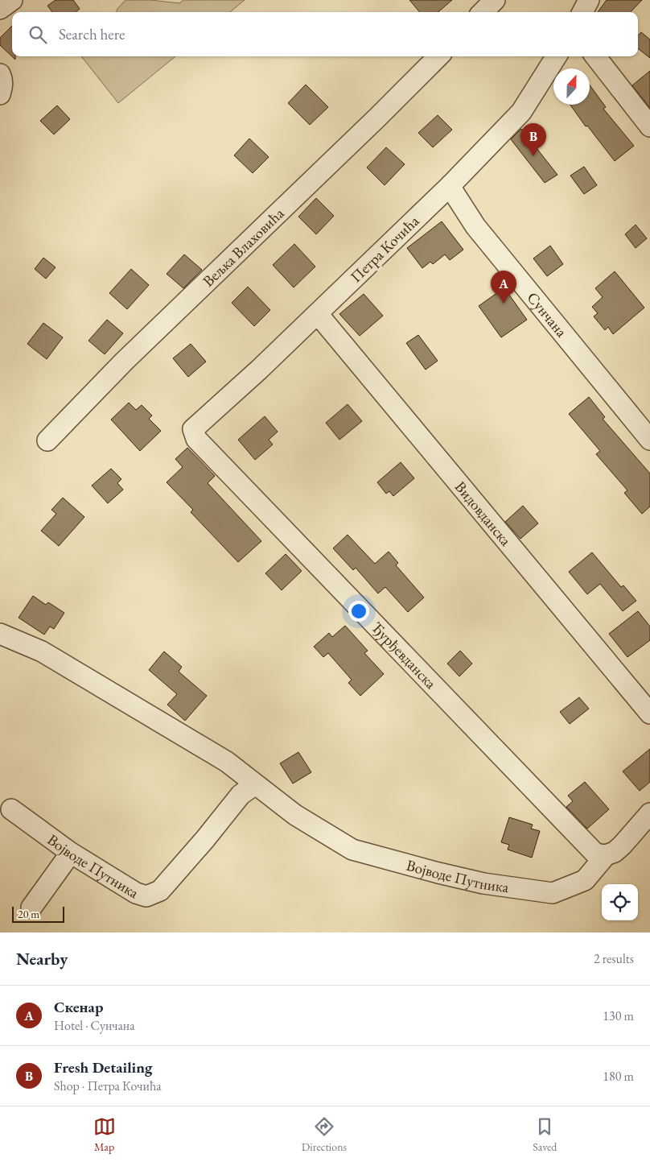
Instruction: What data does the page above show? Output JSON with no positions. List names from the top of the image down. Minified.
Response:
{"streets":{"street":["Вељка Влаховића","Петра Кочића","Сунчана","Видовданска","Ђурђевданска","Војводе Путника"]},"crossings":[["Петра Кочића","Сунчана"],["Петра Кочића","Видовданска"],["Петра Кочића","Ђурђевданска"],["Ђурђевданска","Војводе Путника"]],"scale_bar":"20 m","north":"top","page":{"search":"Search here","pins":["B","A"],"scale":"20 m","heading":["Nearby","2 results"],"list":[{"mark":"A","name":"Скенар","note":"Hotel · Сунчана","value":"130 m"},{"mark":"B","name":"Fresh Detailing","note":"Shop · Петра Кочића","value":"180 m"}],"nav":["Map","Directions","Saved"]}}
